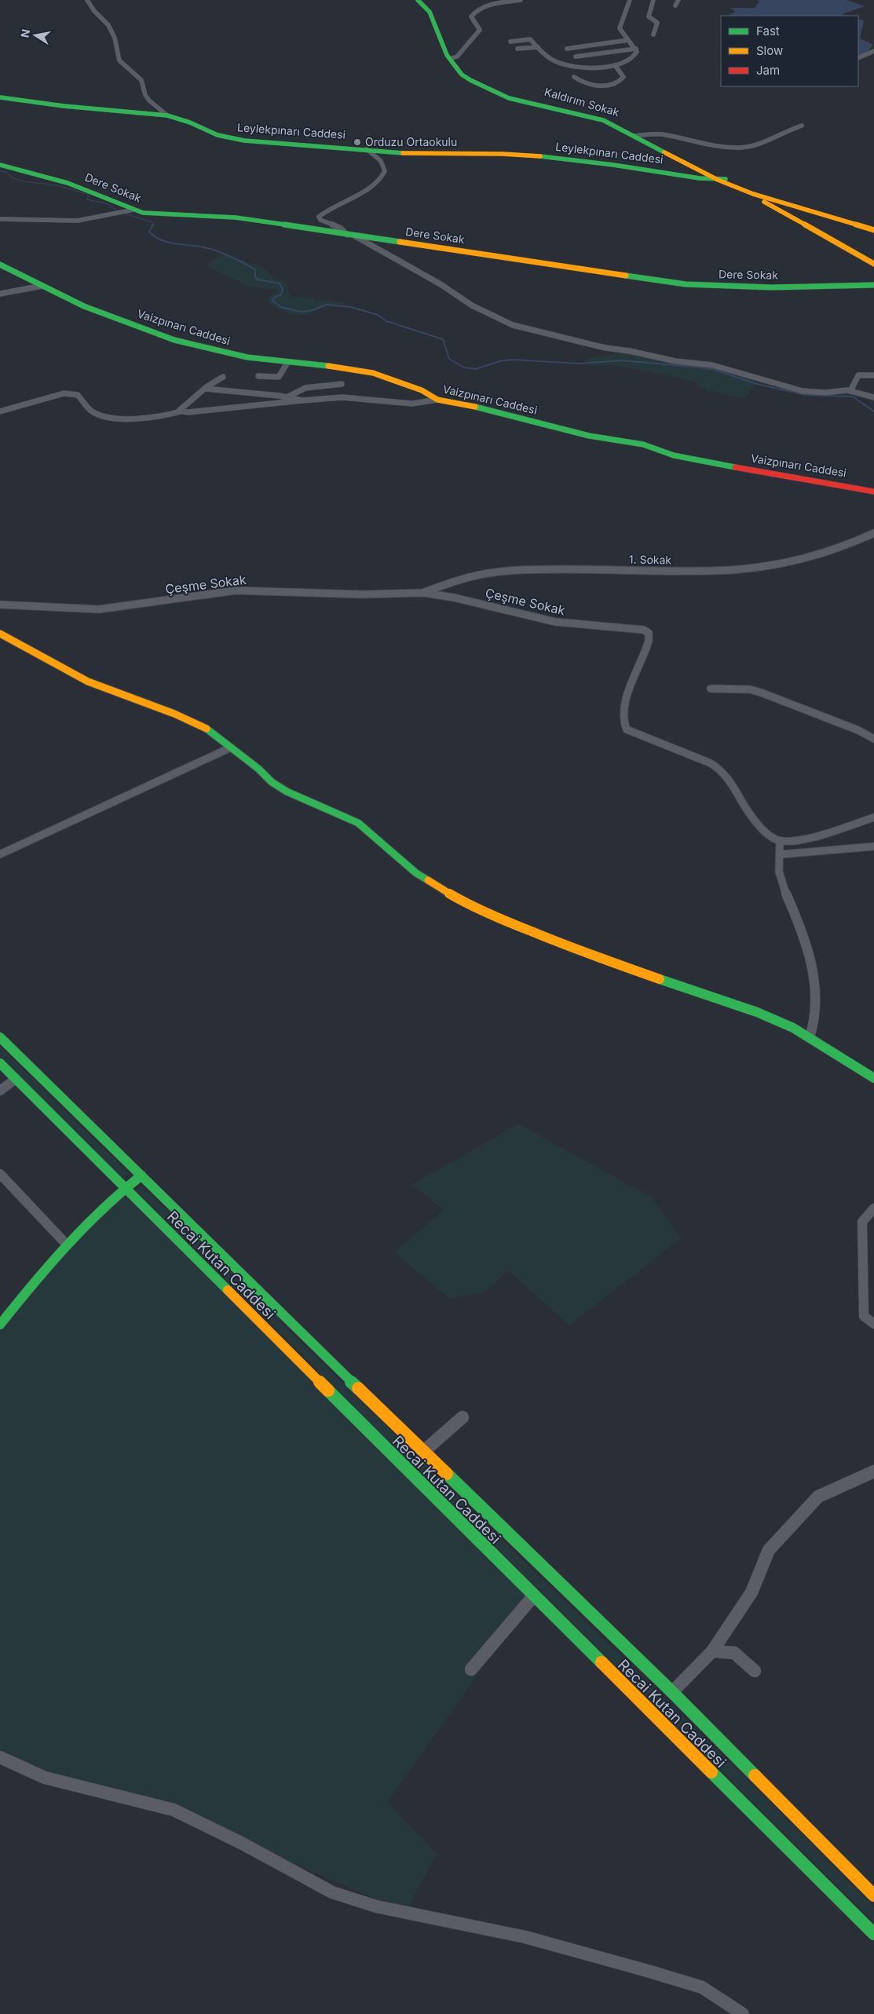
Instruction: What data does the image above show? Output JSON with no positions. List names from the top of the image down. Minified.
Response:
{"streets":{"street":["Kaldırım Sokak","Leylekpınarı Caddesi","Dere Sokak","Vaizpınarı Caddesi","1. Sokak","Çeşme Sokak","Recai Kutan Caddesi"]},"crossings":[["Kaldırım Sokak","Leylekpınarı Caddesi"],["1. Sokak","Çeşme Sokak"]],"places":["Orduzu Ortaokulu"],"legend":["Fast","Slow","Jam"],"north":"left"}
